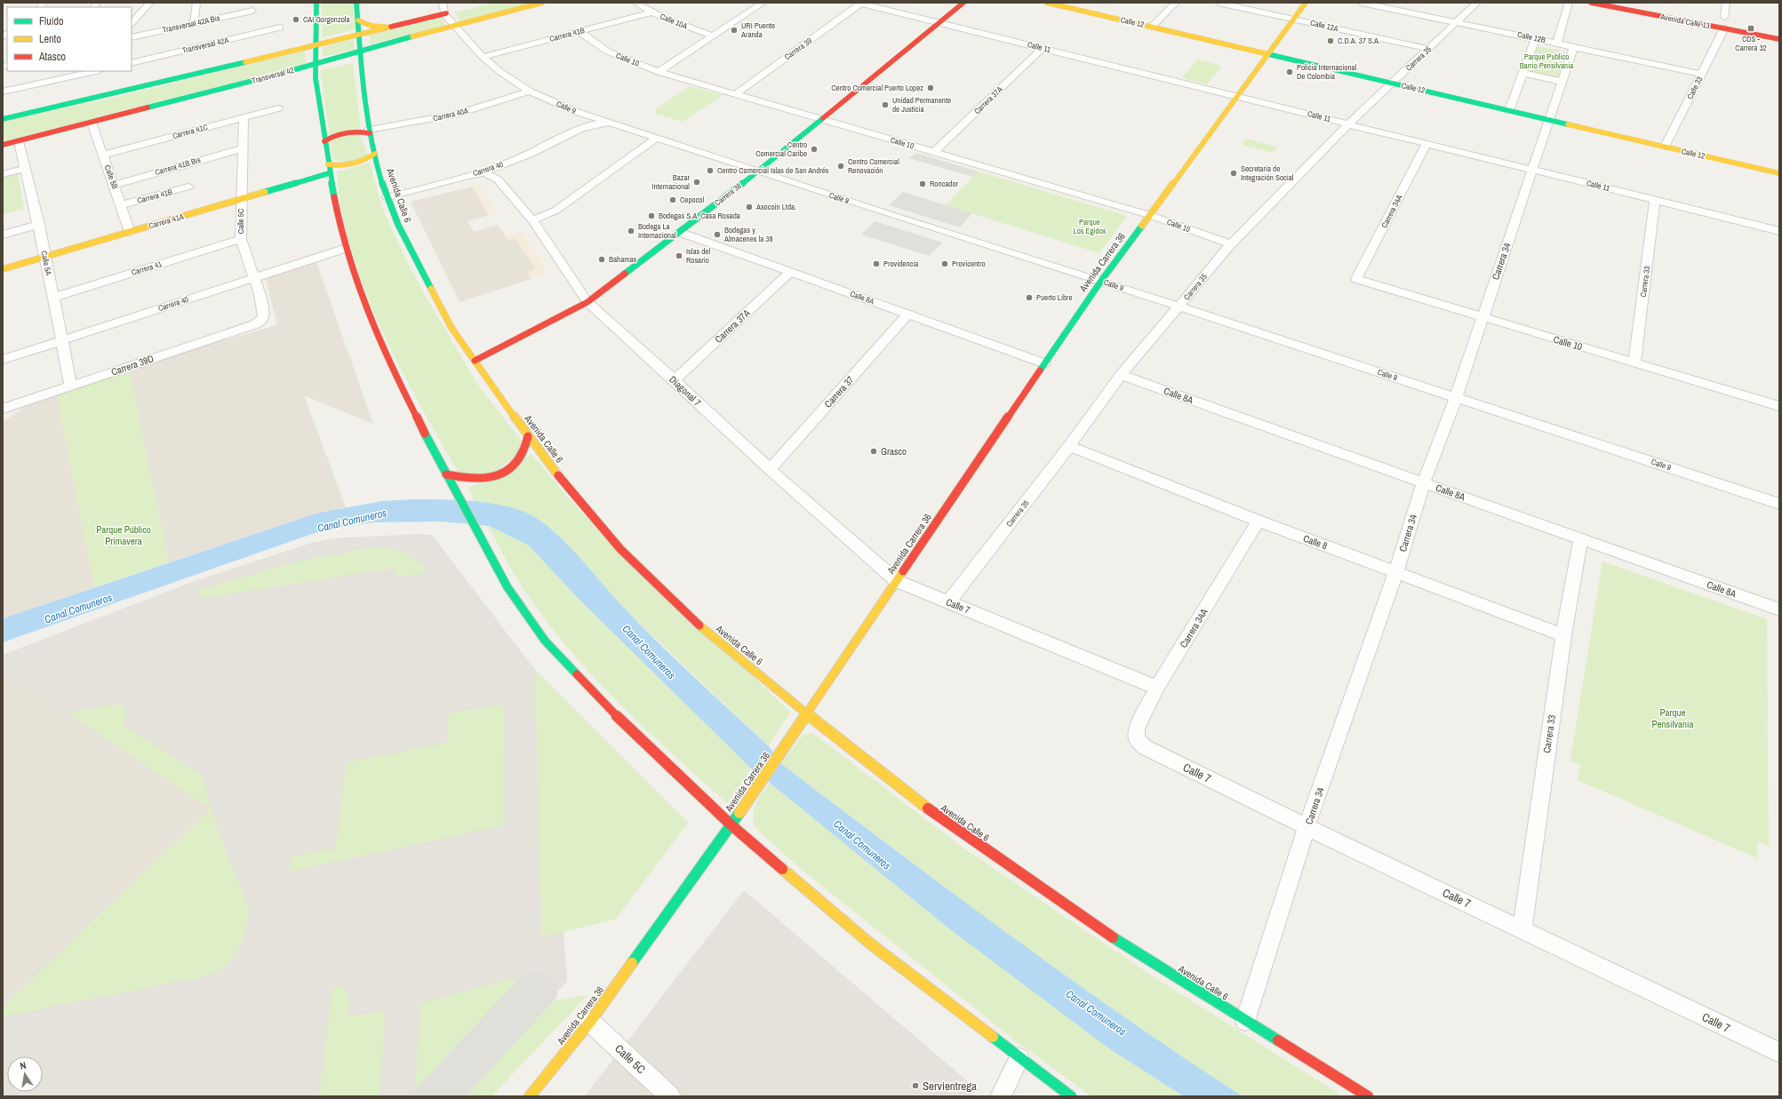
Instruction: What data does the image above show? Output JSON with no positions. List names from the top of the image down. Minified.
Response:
{"streets":{"main road":["Avenida Calle 13","Calle 12","Transversal 42","Carrera 38","Avenida Calle 6","Carrera 41A","Avenida Carrera 36"],"street":["Calle 10A","Transversal 42A Bis","Calle 12A","Carrera 41B","Calle 12B","Transversal 42A","Calle 11","Carrera 39","Carrera 35","Calle 10","Calle 33","Carrera 37A","Calle 9","Carrera 40A","Carrera 41C","Carrera 41B Bis","Carrera 40","Calle 5B","Carrera 34A","Calle 5C","Carrera 34","Calle 5A","Carrera 41","Carrera 33","Calle 8A","Carrera 39D","Diagonal 7","Carrera 37","Calle 8","Calle 7"]},"crossings":[["Calle 10A","Carrera 41B"],["Avenida Calle 13","Calle 33"],["Calle 12","Carrera 35"],["Calle 12","Calle 33"],["Calle 12","Carrera 34"],["Calle 12","Avenida Carrera 36"],["Calle 12A","Carrera 35"],["Calle 12A","Avenida Carrera 36"],["Carrera 41B","Calle 10"],["Carrera 41B","Calle 9"],["Carrera 41B","Calle 5B"],["Calle 12B","Carrera 35"],["Calle 12B","Calle 33"],["Calle 12B","Carrera 34"],["Calle 11","Carrera 39"],["Calle 11","Carrera 35"],["Calle 11","Carrera 37A"],["Calle 11","Carrera 38"],["Calle 11","Carrera 34A"],["Calle 11","Carrera 34"],["Calle 11","Avenida Carrera 36"],["Calle 11","Carrera 33"],["Carrera 39","Calle 10"],["Carrera 35","Calle 10"],["Carrera 35","Calle 9"],["Carrera 35","Calle 8A"],["Carrera 35","Calle 8"],["Carrera 35","Calle 7"],["Calle 10","Carrera 37A"],["Calle 10","Carrera 38"],["Calle 10","Carrera 34A"],["Calle 10","Carrera 34"],["Calle 10","Avenida Carrera 36"],["Calle 10","Carrera 33"],["Transversal 42","Calle 9"],["Transversal 42","Calle 5B"],["Transversal 42","Avenida Calle 6"],["Transversal 42","Calle 5A"],["Carrera 37A","Calle 8A"],["Carrera 37A","Diagonal 7"],["Calle 9","Carrera 40A"],["Calle 9","Carrera 40"],["Calle 9","Carrera 38"],["Calle 9","Carrera 34"],["Calle 9","Avenida Carrera 36"],["Carrera 40A","Avenida Calle 6"],["Carrera 41C","Calle 5B"],["Carrera 41C","Calle 5C"],["Carrera 41B Bis","Calle 5B"],["Carrera 41B Bis","Calle 5C"],["Carrera 40","Avenida Calle 6"],["Carrera 40","Calle 5C"],["Carrera 40","Calle 5A"],["Calle 5B","Carrera 41A"],["Carrera 38","Avenida Calle 6"],["Carrera 38","Calle 8A"],["Carrera 38","Diagonal 7"],["Avenida Calle 6","Carrera 34"],["Avenida Calle 6","Avenida Carrera 36"],["Carrera 34A","Calle 8"],["Carrera 34A","Calle 7"],["Carrera 41A","Calle 5C"],["Carrera 41A","Calle 5A"],["Calle 5C","Avenida Carrera 36"],["Calle 5C","Carrera 41"],["Calle 5C","Carrera 39D"],["Carrera 34","Calle 8A"],["Carrera 34","Calle 8"],["Carrera 34","Calle 7"],["Avenida Carrera 36","Calle 8A"],["Avenida Carrera 36","Diagonal 7"],["Avenida Carrera 36","Calle 7"],["Calle 5A","Carrera 41"],["Calle 5A","Carrera 39D"],["Carrera 33","Calle 8A"],["Carrera 33","Calle 8"],["Carrera 33","Calle 7"],["Calle 8A","Carrera 37"],["Diagonal 7","Carrera 37"],["Diagonal 7","Calle 7"]],"water":["Canal Comuneros"],"parks":["Parque Publico Barrio Pensilvania","Parque Los Egidos","Parque Público Primavera","Parque Pensilvania"],"places":{"other":["CAI Gorgonzola","URI Puente Aranda","C.D.A. 37 S.A.","Policia Internacional De Colombia","Centro Comercial Puerto Lopez","Unidad Permanente de Justicia","Centro Comercial Caribe","Centro Comercial Renovación","Centro Comercial Islas de San Andrés","Secretaria de Integración Social","Bazar Internacional","Roncador","Cepocol","Asocoin Ltda.","Bodegas S.A. Casa Rosada","Bodega La Internacional","Bodegas y Almacenes la 38","Islas del Rosario","Bahamas","Providencia","Provicentro","Puerto Libre","Grasco","Servientrega"],"transit":["CDS - Carrera 32"]},"legend":["Fluido","Lento","Atasco"],"north":"top"}
